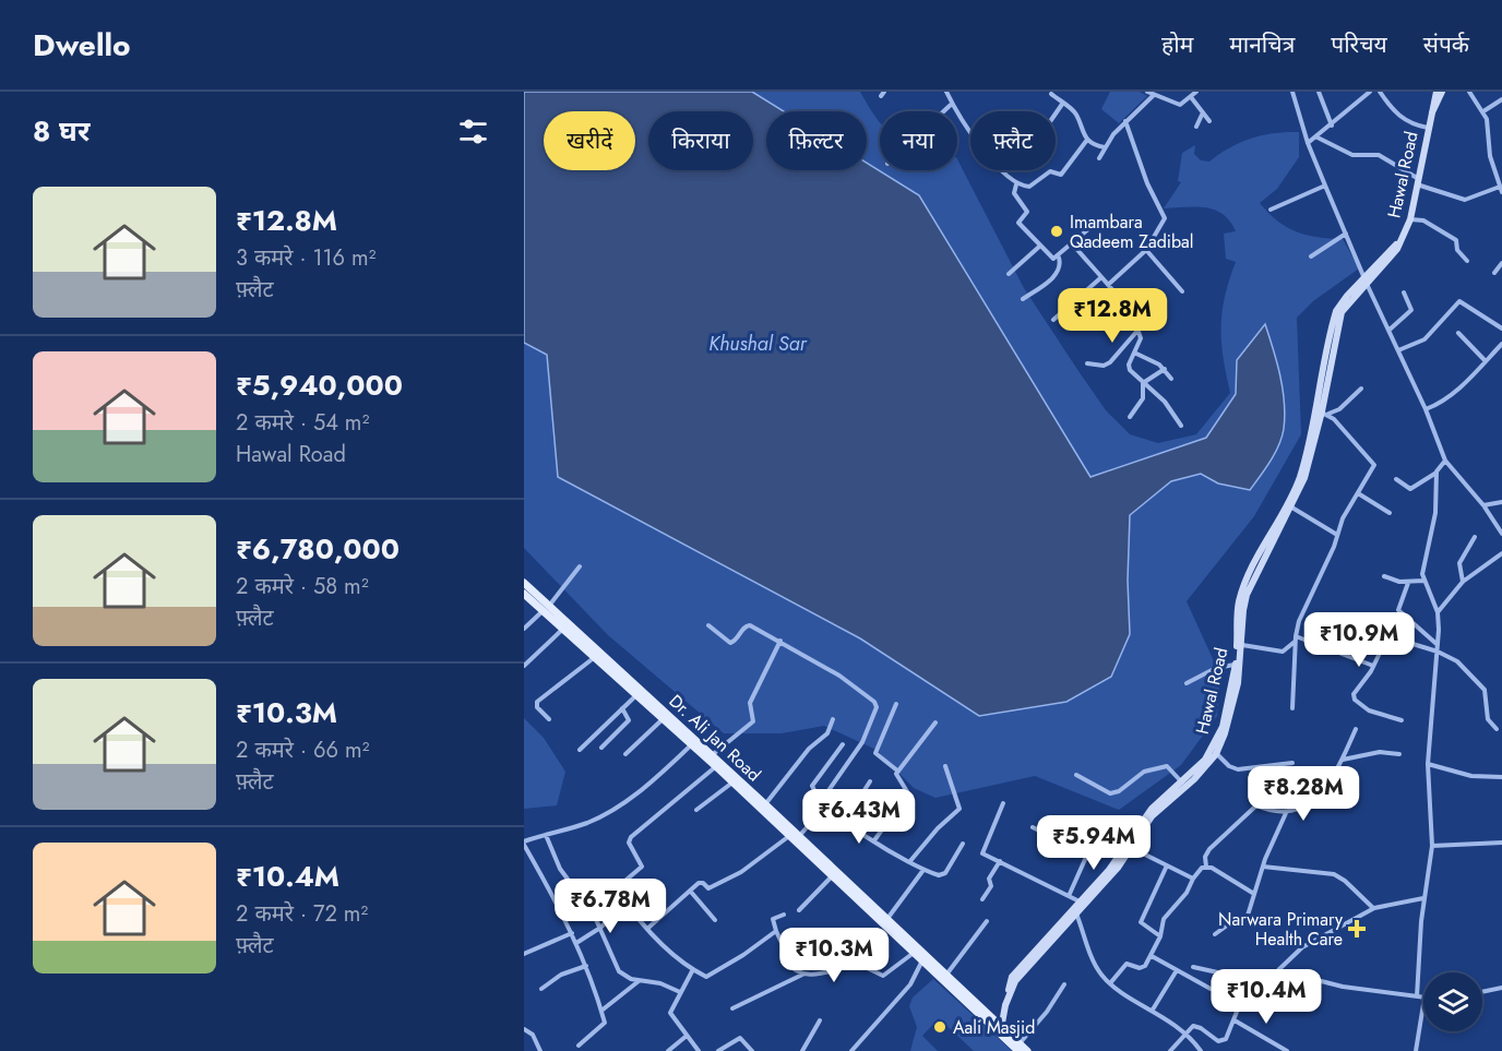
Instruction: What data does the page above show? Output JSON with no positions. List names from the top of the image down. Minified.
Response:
{"streets":{"main road":["Hawal Road","Dr. Ali Jan Road"]},"crossings":[["Hawal Road","Dr. Ali Jan Road"]],"water":["Khushal Sar"],"places":{"other":["Imambara Qadeem Zadibal","Aali Masjid"],"health":["Narwara Primary Health Care"]},"page":{"header":"Dwello","nav":["होम","मानचित्र","परिचय","संपर्क"],"heading":"8 घर","chip":["खरीदें","किराया","फ़िल्टर","नया","फ़्लैट"],"list":[{"name":"₹12.8M","note":"3 कमरे · 116 m² · फ़्लैट"},{"name":"₹5,940,000","note":"2 कमरे · 54 m² · Hawal Road"},{"name":"₹6,780,000","note":"2 कमरे · 58 m² · फ़्लैट"},{"name":"₹10.3M","note":"2 कमरे · 66 m² · फ़्लैट"},{"name":"₹10.4M","note":"2 कमरे · 72 m² · फ़्लैट"}],"price":["₹12.8M","₹10.9M","₹8.28M","₹6.43M","₹5.94M","₹6.78M","₹10.3M","₹10.4M"]}}
